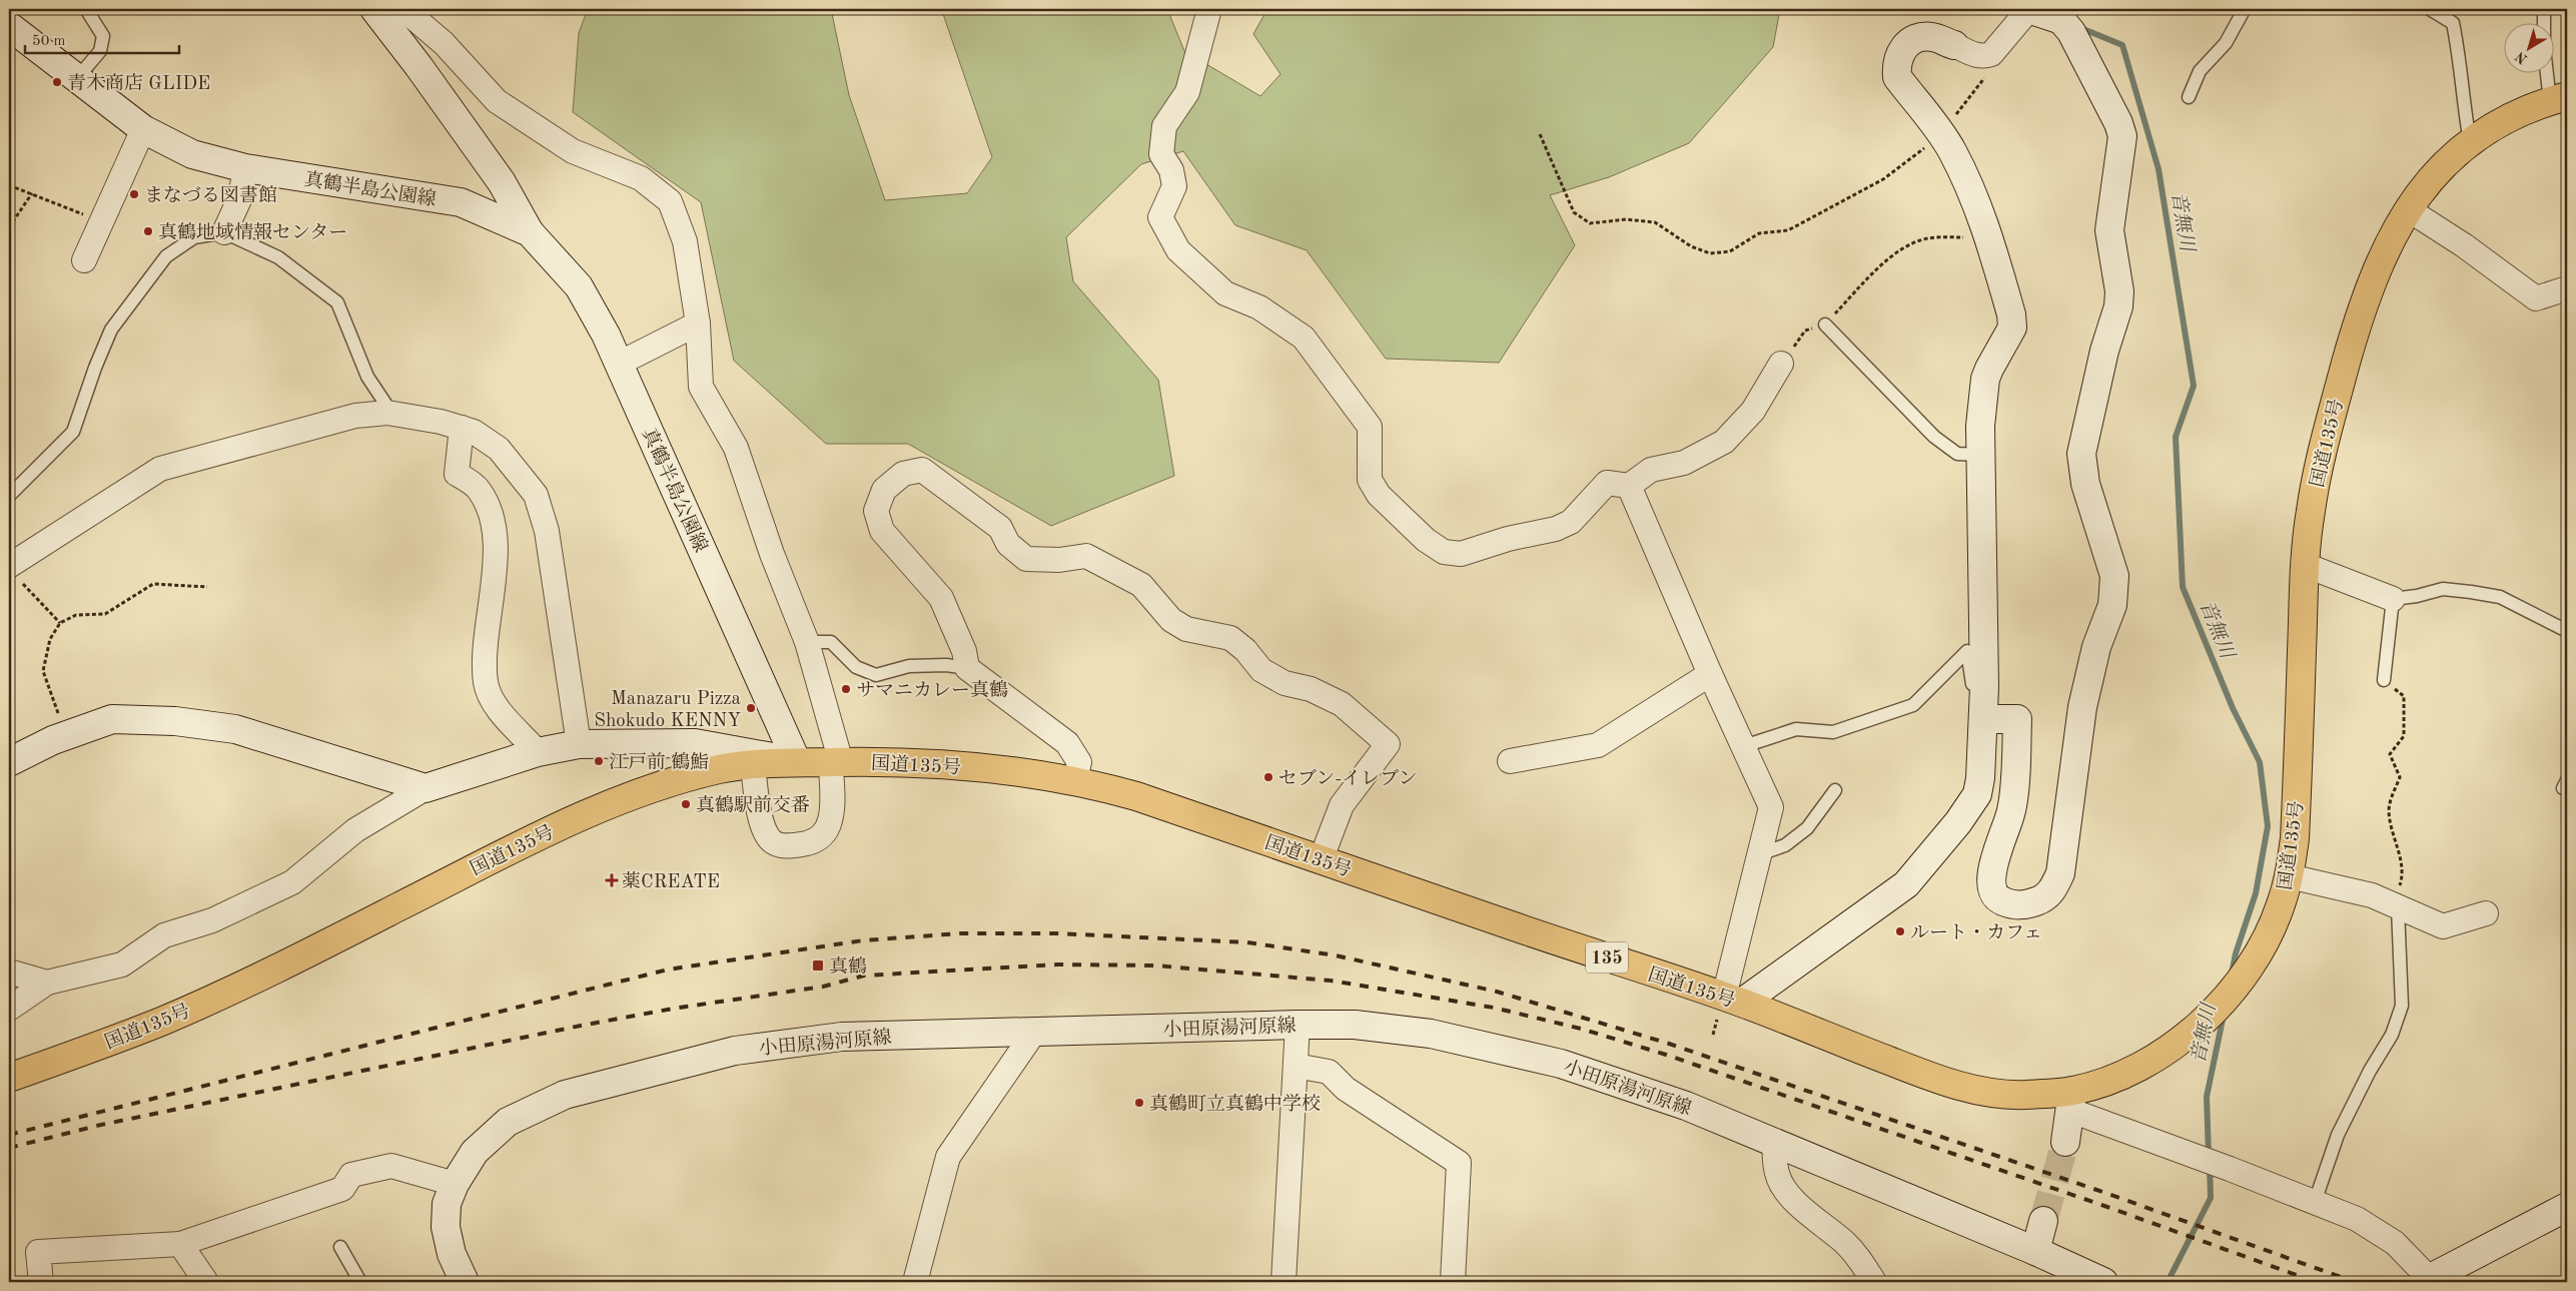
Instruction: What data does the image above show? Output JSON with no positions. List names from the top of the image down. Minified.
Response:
{"streets":{"highway":["国道135号","135"],"main road":["真鶴半島公園線","小田原湯河原線"]},"crossings":[["真鶴半島公園線","国道135号"]],"water":["音無川"],"places":{"other":["青木商店 GLIDE","まなづる図書館","真鶴地域情報センター","サマニカレー真鶴","Manazaru Pizza Shokudo KENNY","江戸前 鶴鮨","セブン-イレブン","真鶴駅前交番","ルート・カフェ","真鶴町立真鶴中学校"],"health":["薬CREATE"],"transit":["真鶴"]},"scale_bar":"50 m","north":"bottom left"}
